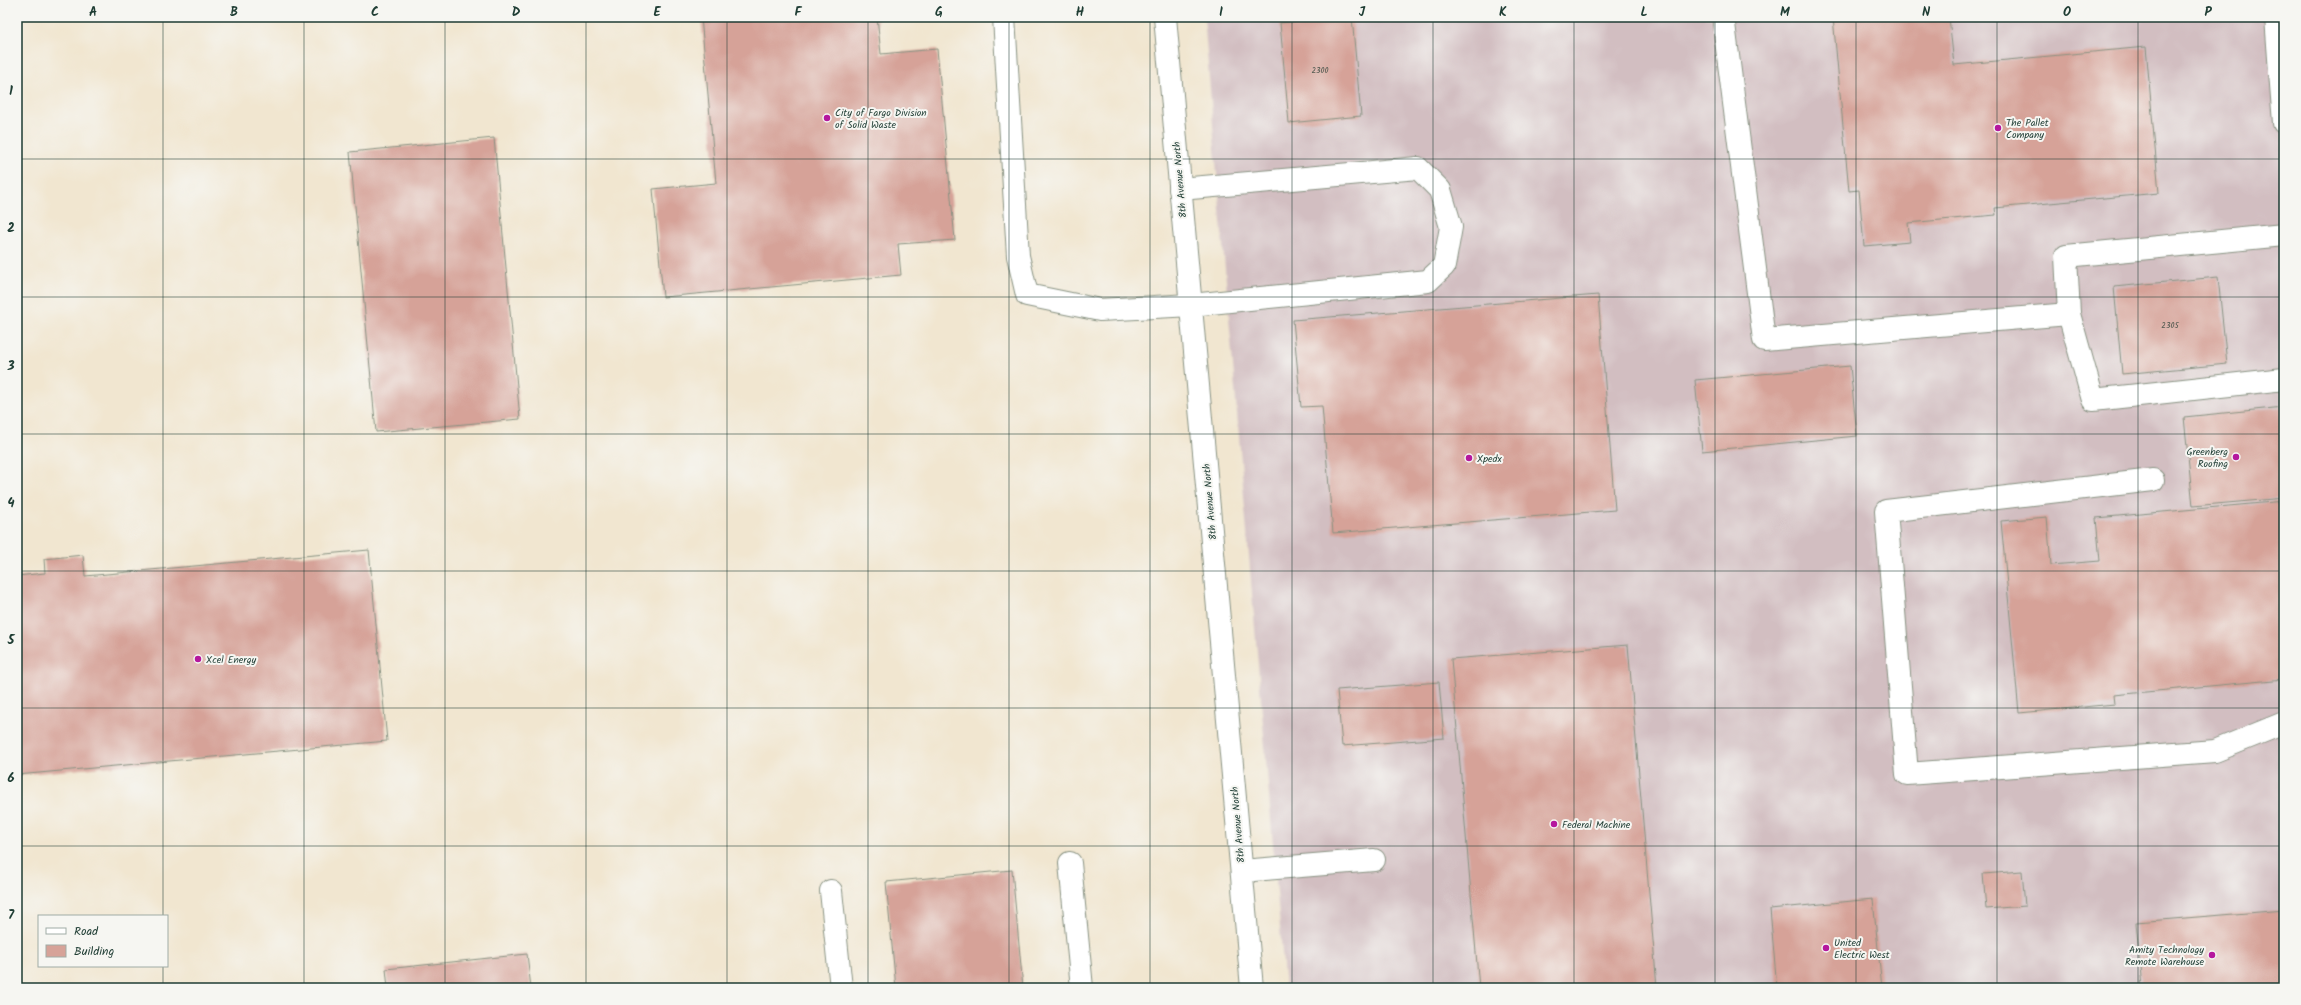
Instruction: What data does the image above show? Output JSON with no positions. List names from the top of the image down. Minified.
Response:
{"streets":{"street":["8th Avenue North"]},"places":["City of Fargo Division of Solid Waste","The Pallet Company","Greenberg Roofing","Xpedx","Xcel Energy","Federal Machine","United Electric West","Amity Technology Remote Warehouse"],"house_numbers":["2300","2305"],"legend":["Road","Building"],"grid":{"columns":["A","B","C","D","E","F","G","H","I","J","K","L","M","N","O","P"],"rows":["1","2","3","4","5","6","7"]}}
